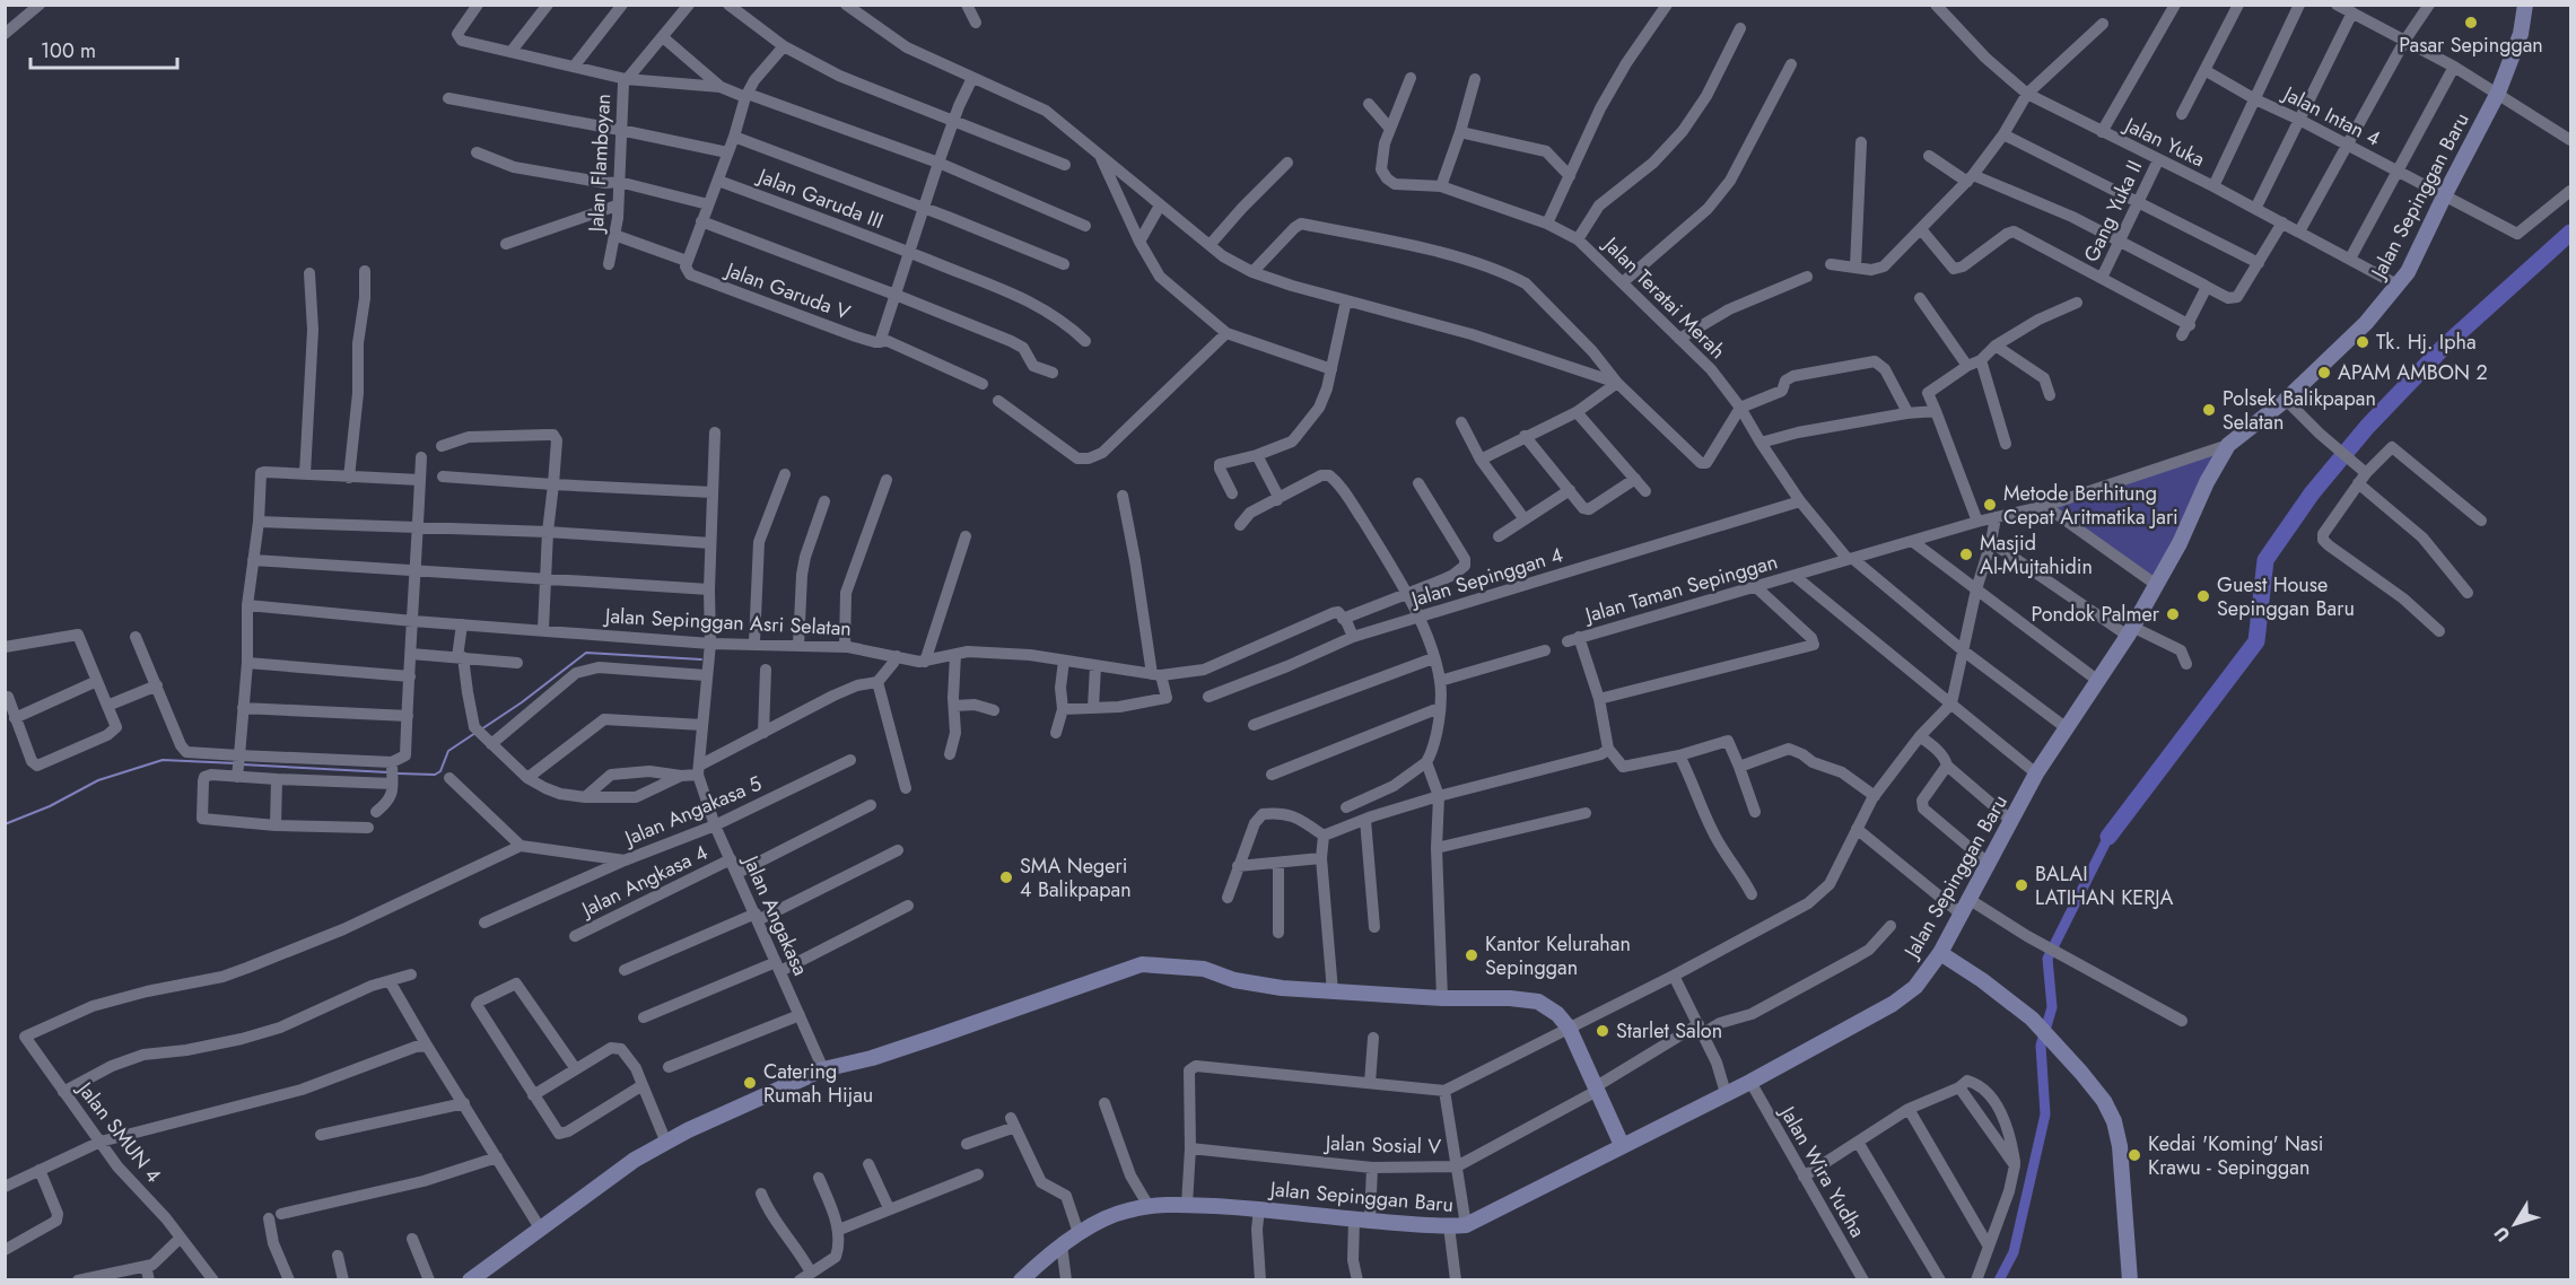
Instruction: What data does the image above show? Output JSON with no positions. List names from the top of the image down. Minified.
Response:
{"streets":{"street":["Jalan Intan 4","Jalan Yuka","Jalan Flamboyan","Jalan Sepinggan Baru","Jalan Garuda III","Gang Yuka II","Jalan Garuda V","Jalan Teratai Merah","Jalan Sepinggan 4","Jalan Taman Sepinggan","Jalan Sepinggan Asri Selatan","Jalan Angakasa 5","Jalan Angkasa 4","Jalan Angakasa","Jalan SMUN 4","Jalan Sosial V","Jalan Wira Yudha"]},"crossings":[["Jalan Intan 4","Jalan Sepinggan Baru"],["Jalan Yuka","Jalan Sepinggan Baru"],["Jalan Yuka","Gang Yuka II"],["Jalan Flamboyan","Jalan Garuda V"],["Jalan Sepinggan Baru","Jalan Teratai Merah"],["Jalan Sepinggan Baru","Jalan Taman Sepinggan"],["Jalan Sepinggan Baru","Jalan Wira Yudha"],["Jalan Teratai Merah","Jalan Sepinggan 4"],["Jalan Teratai Merah","Jalan Taman Sepinggan"],["Jalan Angakasa 5","Jalan Angakasa"],["Jalan Angakasa 5","Jalan SMUN 4"],["Jalan Angkasa 4","Jalan Angakasa"]],"places":["Pasar Sepinggan","Tk. Hj. Ipha","APAM AMBON 2","Polsek Balikpapan Selatan","Metode Berhitung Cepat Aritmatika Jari","Masjid Al-Mujtahidin","Guest House Sepinggan Baru","Pondok Palmer","SMA Negeri 4 Balikpapan","BALAI LATIHAN KERJA","Kantor Kelurahan Sepinggan","Starlet Salon","Catering Rumah Hijau","Kedai 'Koming' Nasi Krawu - Sepinggan"],"scale_bar":"100 m","north":"bottom left"}
